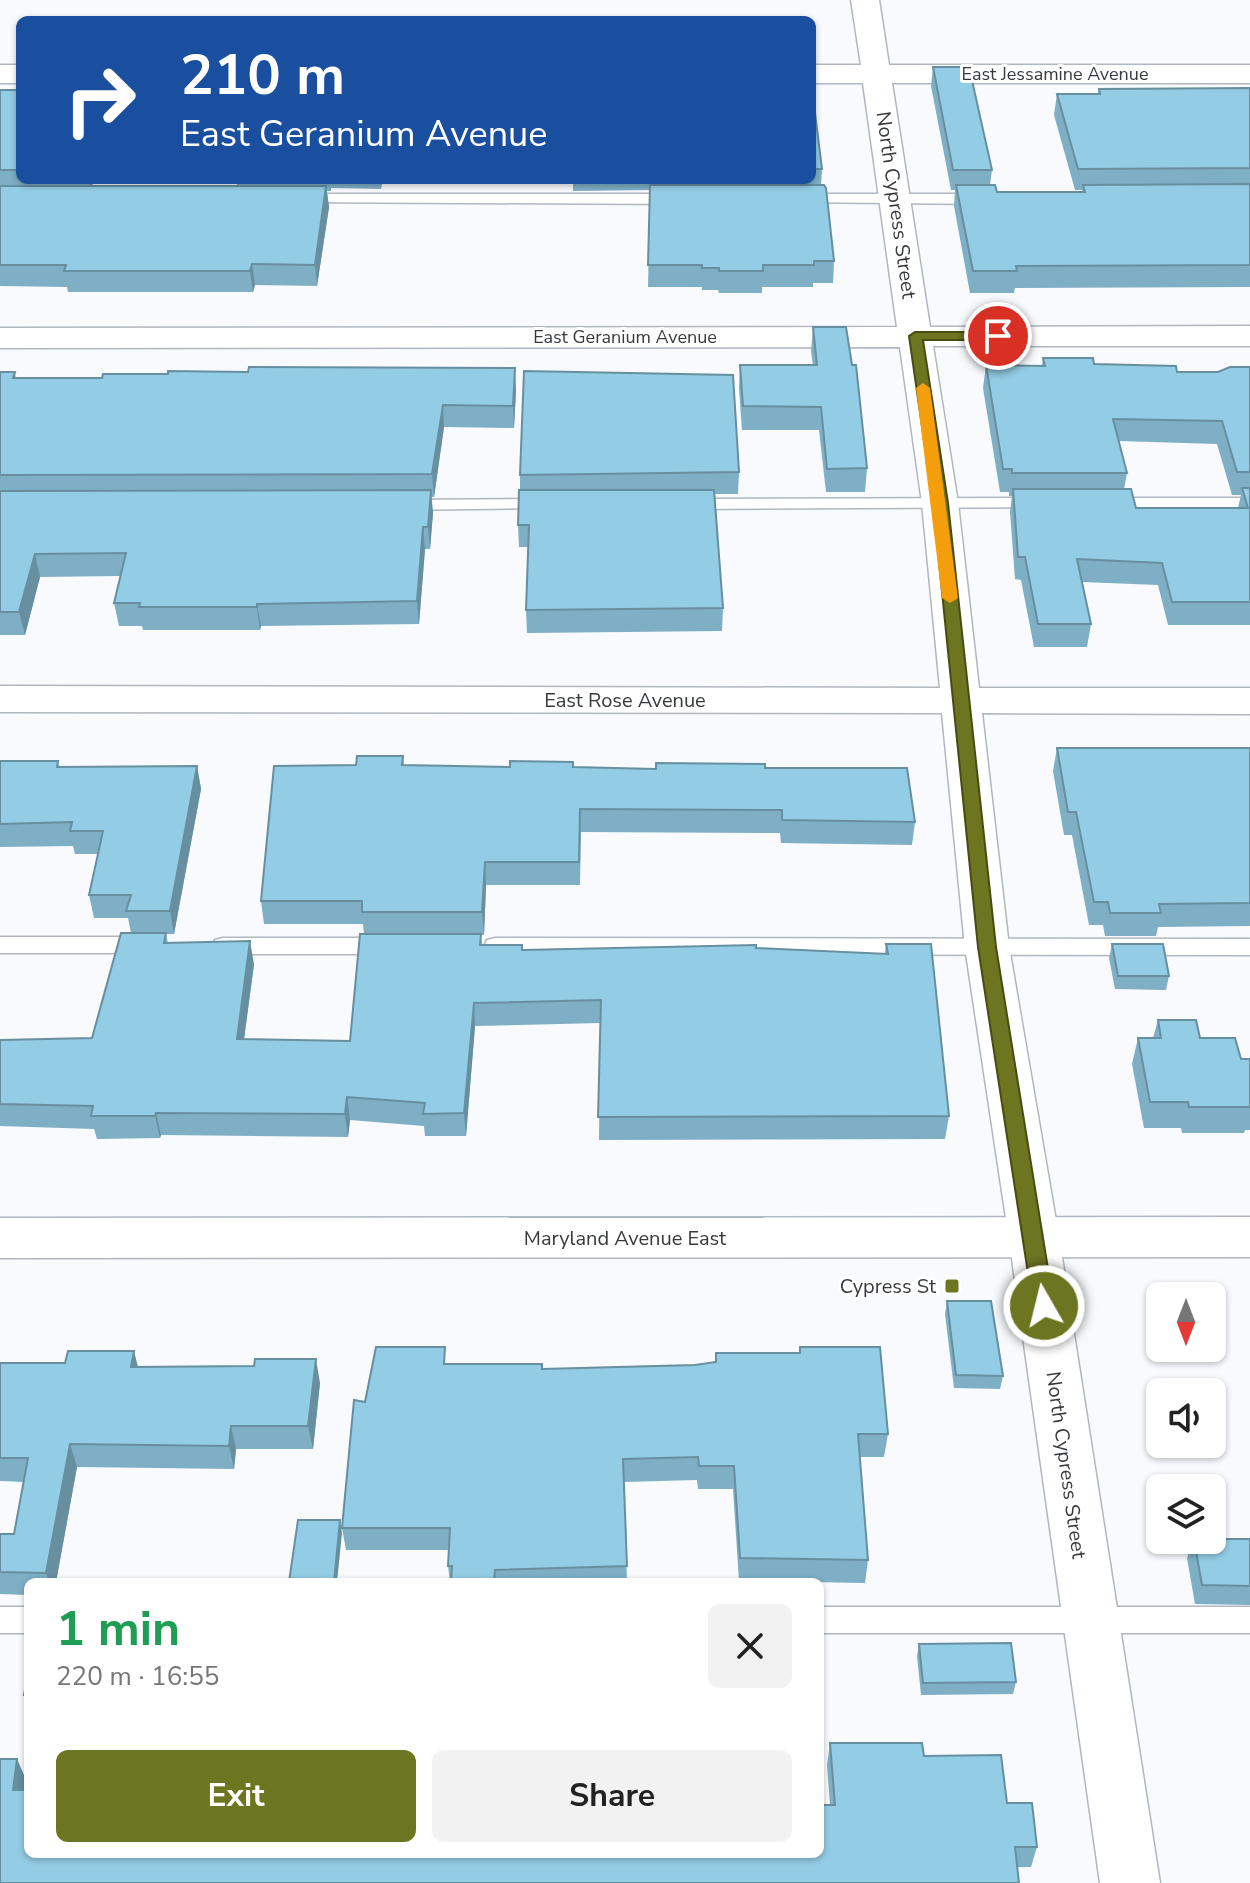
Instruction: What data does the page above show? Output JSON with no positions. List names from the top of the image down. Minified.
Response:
{"streets":{"street":["East Jessamine Avenue","North Cypress Street","East Geranium Avenue","East Rose Avenue","Maryland Avenue East"]},"crossings":[["East Jessamine Avenue","North Cypress Street"],["North Cypress Street","East Geranium Avenue"],["North Cypress Street","East Rose Avenue"],["North Cypress Street","Maryland Avenue East"]],"places":{"transit":["Cypress St"]},"north":"bottom","page":{"turn":["210 m","East Geranium Avenue"],"heading":["1 min","220 m · 16:55"],"buttons":["Exit","Share"]}}
